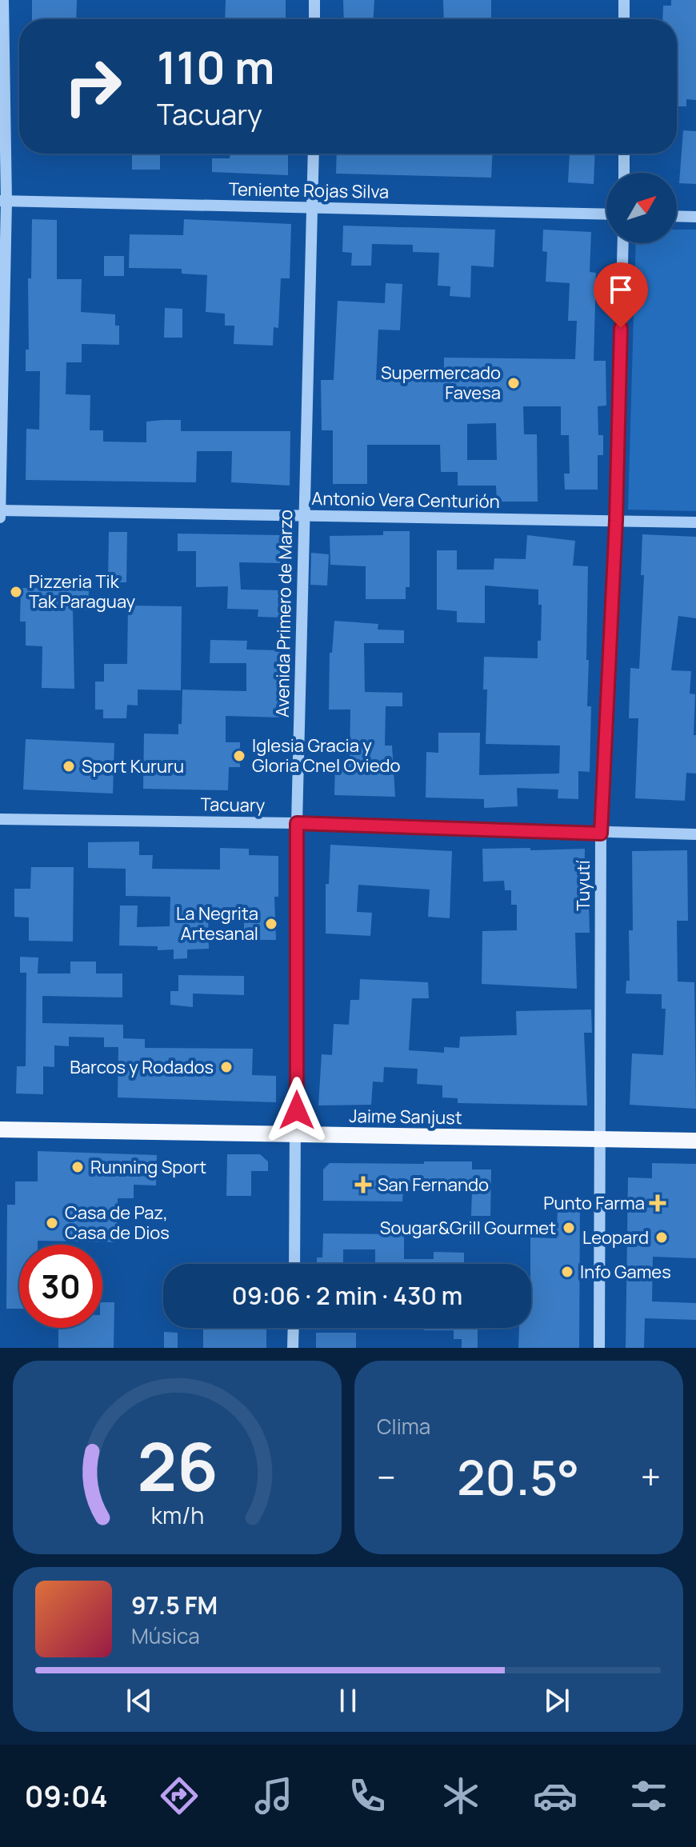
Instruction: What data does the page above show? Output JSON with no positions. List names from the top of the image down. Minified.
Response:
{"streets":{"main road":["Jaime Sanjust"],"street":["Teniente Rojas Silva","Antonio Vera Centurión","Avenida Primero de Marzo","Tacuary","Tuyutí"]},"crossings":[["Teniente Rojas Silva","Avenida Primero de Marzo"],["Antonio Vera Centurión","Avenida Primero de Marzo"],["Antonio Vera Centurión","Tuyutí"],["Avenida Primero de Marzo","Tacuary"],["Avenida Primero de Marzo","Jaime Sanjust"],["Tacuary","Tuyutí"],["Tuyutí","Jaime Sanjust"]],"places":{"other":["Supermercado Favesa","Pizzeria Tik Tak Paraguay","Iglesia Gracia y Gloria Cnel Oviedo","Sport Kururu","La Negrita Artesanal","Barcos y Rodados","Running Sport","Casa de Paz, Casa de Dios","Sougar&Grill Gourmet","Leopard","Info Games"],"health":["San Fernando","Punto Farma"]},"north":"top right","page":{"turn":["110 m","Tacuary"],"limit":"30","trip":"09:06 · 2 min · 430 m","tile":"Clima","heat":["−","20.5°","+"],"song":["97.5 FM","Música"],"tabs":"09:04","gauge":["26","km/h"]}}
